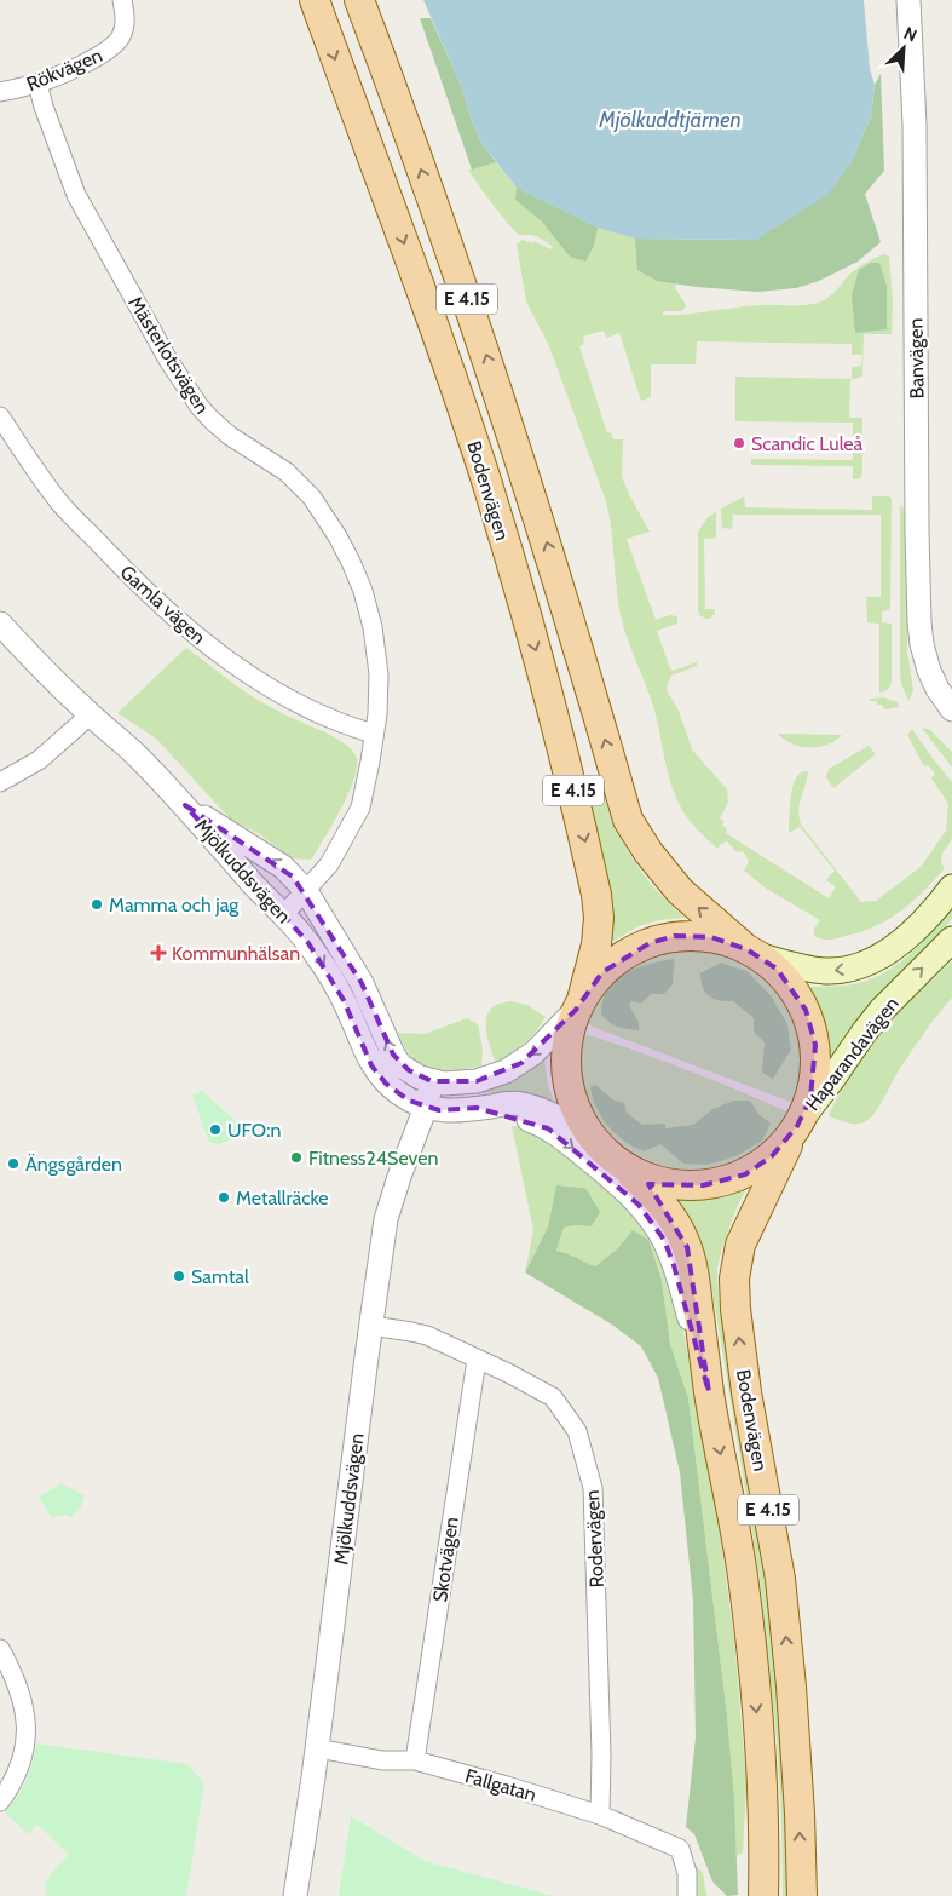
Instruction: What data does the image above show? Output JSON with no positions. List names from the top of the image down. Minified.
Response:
{"streets":{"main road":["E 4.15","Bodenvägen","Haparandavägen"],"street":["Rökvägen","Mästerlotsvägen","Banvägen","Gamla vägen","Mjölkuddsvägen","Rodervägen","Skotvägen","Fallgatan"]},"crossings":[["Rökvägen","Mästerlotsvägen"],["Mästerlotsvägen","Gamla vägen"],["Mästerlotsvägen","Mjölkuddsvägen"],["Bodenvägen","Mjölkuddsvägen"],["Bodenvägen","Haparandavägen"],["Mjölkuddsvägen","Rodervägen"],["Mjölkuddsvägen","Fallgatan"],["Rodervägen","Skotvägen"],["Rodervägen","Fallgatan"],["Skotvägen","Fallgatan"]],"one_way":["Haparandavägen"],"water":["Mjölkuddtjärnen"],"places":{"other":["Scandic Luleå","Mamma och jag","UFO:n","Fitness24Seven","Ängsgården","Metallräcke","Samtal"],"health":["Kommunhälsan"]},"north":"top right"}
